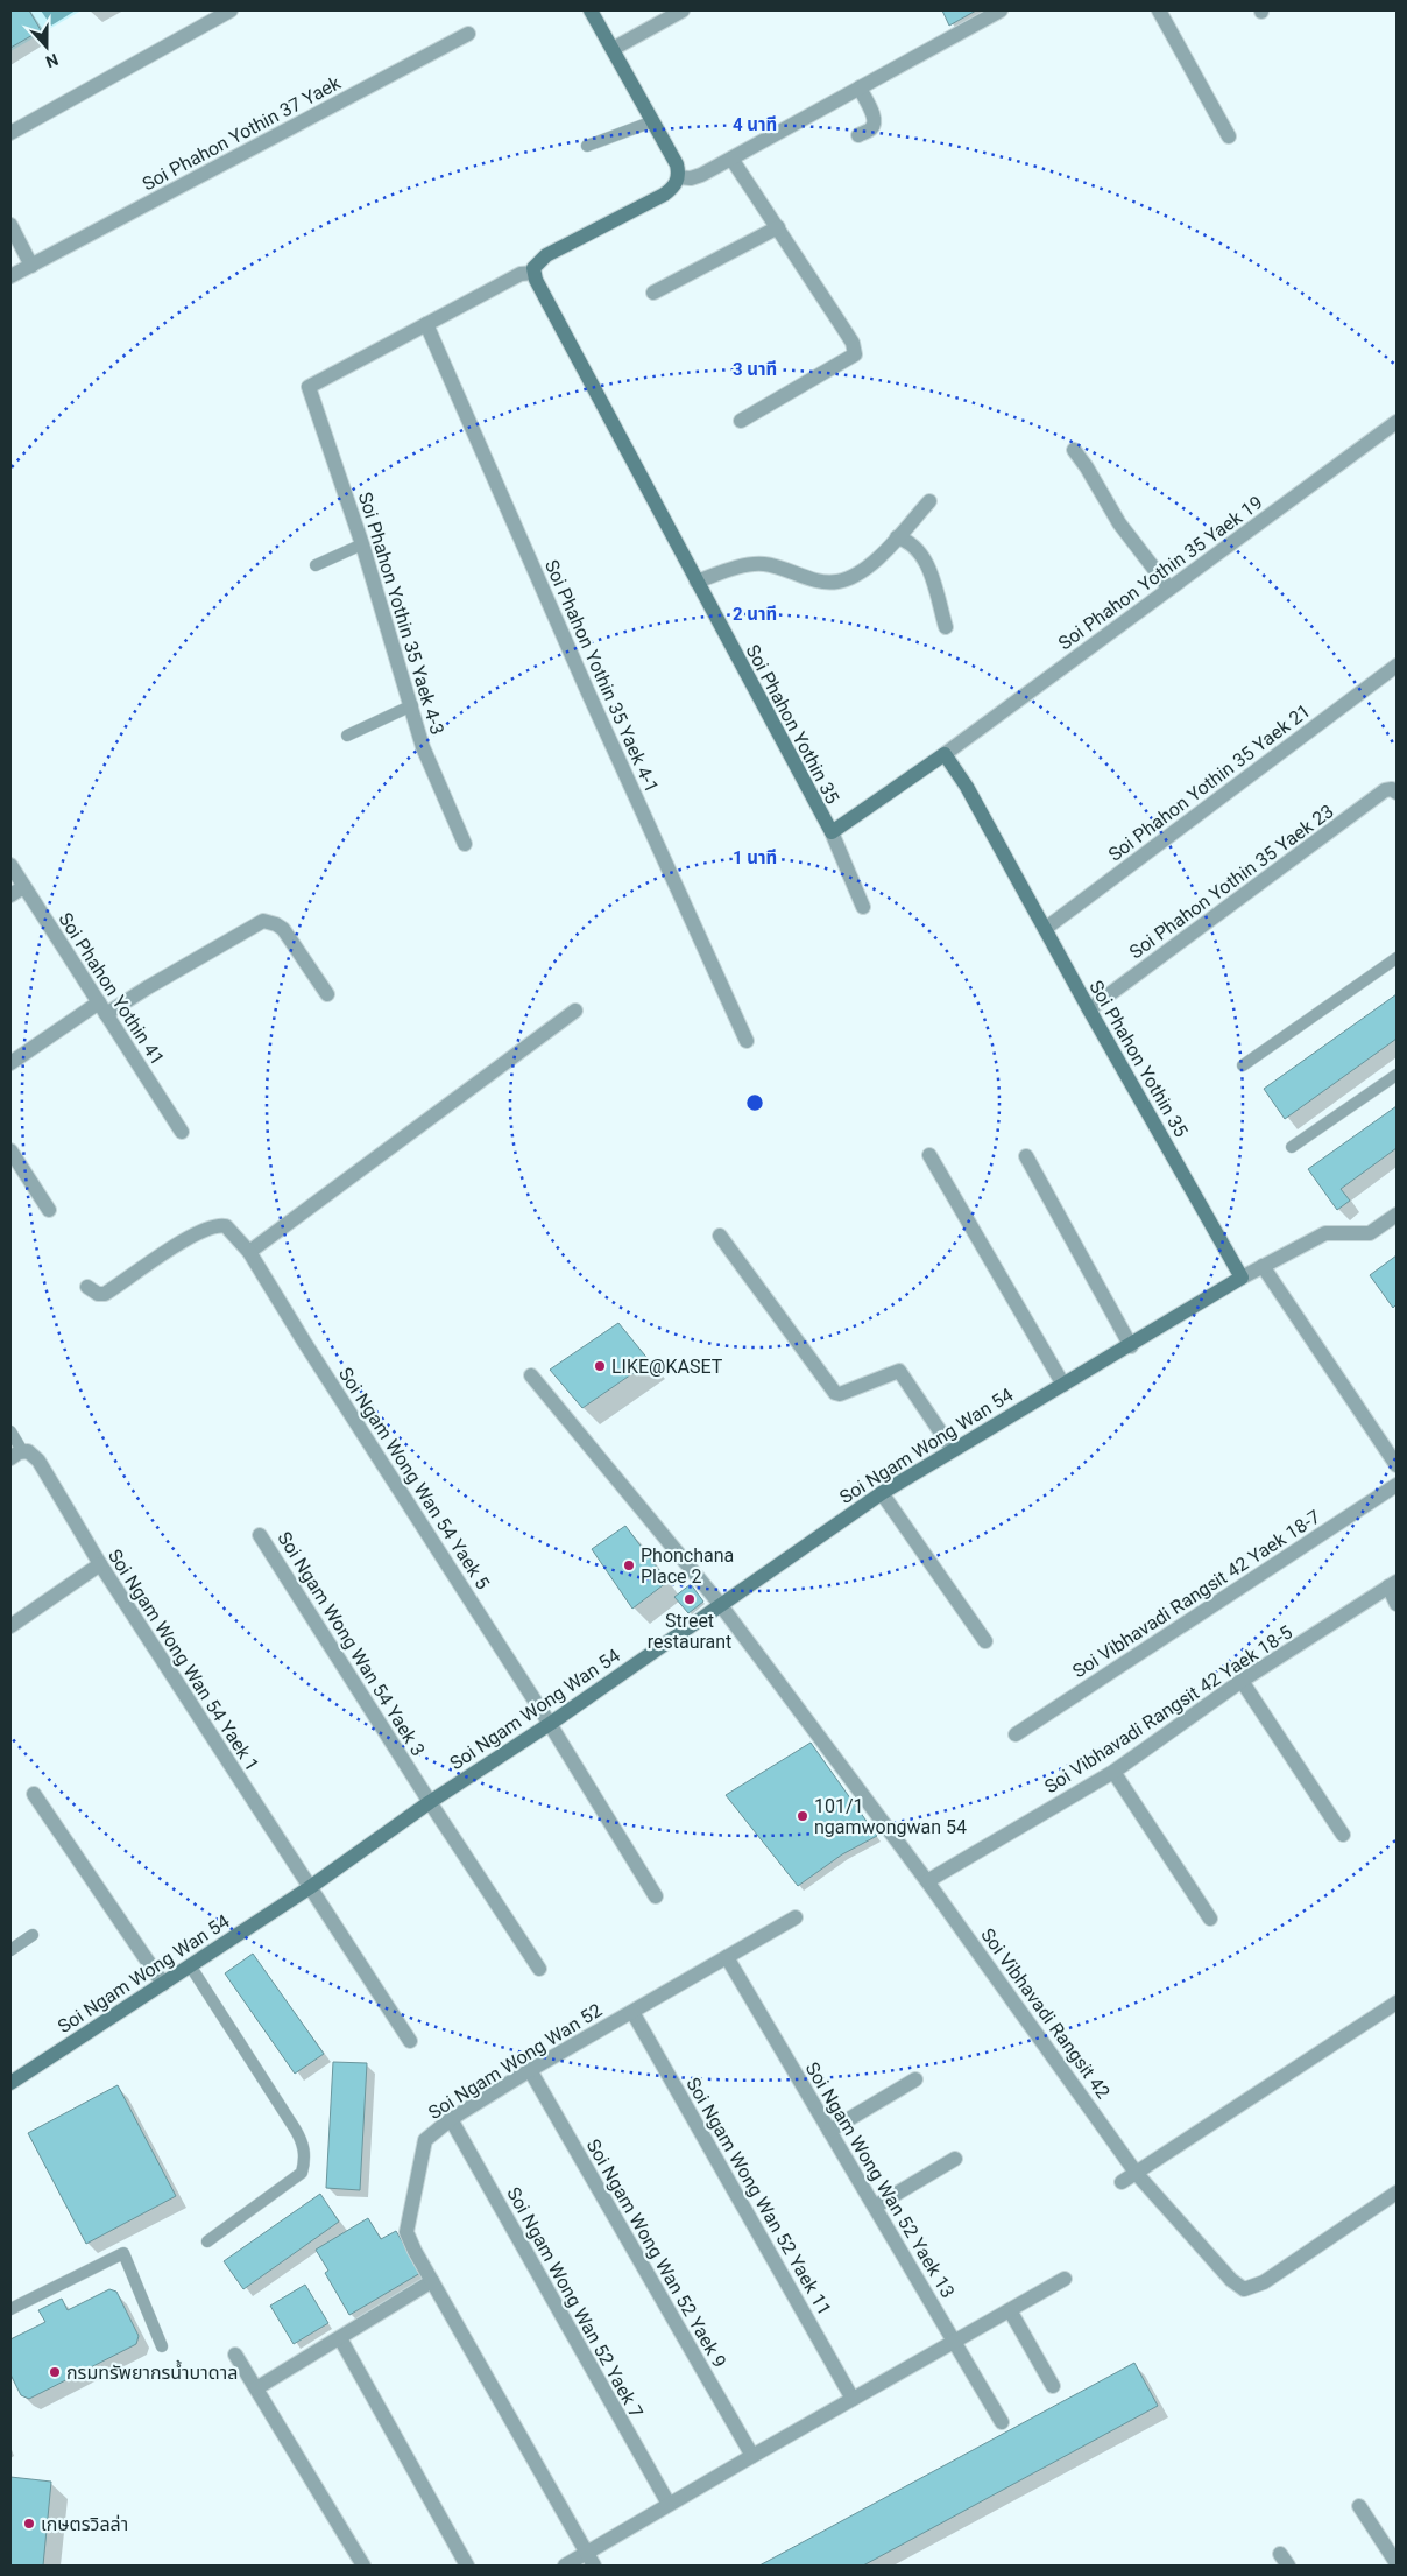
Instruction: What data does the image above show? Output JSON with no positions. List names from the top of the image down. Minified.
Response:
{"streets":{"street":["Soi Phahon Yothin 37 Yaek","Soi Phahon Yothin 35 Yaek 19","Soi Phahon Yothin 35 Yaek 4-3","Soi Phahon Yothin 35 Yaek 4-1","Soi Phahon Yothin 35","Soi Phahon Yothin 35 Yaek 21","Soi Phahon Yothin 35 Yaek 23","Soi Phahon Yothin 41","Soi Ngam Wong Wan 54","Soi Ngam Wong Wan 54 Yaek 5","Soi Vibhavadi Rangsit 42 Yaek 18-7","Soi Ngam Wong Wan 54 Yaek 3","Soi Ngam Wong Wan 54 Yaek 1","Soi Vibhavadi Rangsit 42 Yaek 18-5","Soi Vibhavadi Rangsit 42","Soi Ngam Wong Wan 52","Soi Ngam Wong Wan 52 Yaek 13","Soi Ngam Wong Wan 52 Yaek 11","Soi Ngam Wong Wan 52 Yaek 9","Soi Ngam Wong Wan 52 Yaek 7"]},"crossings":[["Soi Phahon Yothin 35 Yaek 19","Soi Phahon Yothin 35"],["Soi Phahon Yothin 35 Yaek 4-3","Soi Phahon Yothin 35 Yaek 4-1"],["Soi Phahon Yothin 35","Soi Phahon Yothin 35 Yaek 21"],["Soi Phahon Yothin 35","Soi Phahon Yothin 35 Yaek 23"],["Soi Phahon Yothin 35","Soi Ngam Wong Wan 54"],["Soi Ngam Wong Wan 54","Soi Ngam Wong Wan 54 Yaek 5"],["Soi Ngam Wong Wan 54","Soi Ngam Wong Wan 54 Yaek 3"],["Soi Ngam Wong Wan 54","Soi Ngam Wong Wan 54 Yaek 1"],["Soi Ngam Wong Wan 54","Soi Vibhavadi Rangsit 42"],["Soi Vibhavadi Rangsit 42 Yaek 18-5","Soi Vibhavadi Rangsit 42"],["Soi Ngam Wong Wan 52","Soi Ngam Wong Wan 52 Yaek 13"],["Soi Ngam Wong Wan 52","Soi Ngam Wong Wan 52 Yaek 11"],["Soi Ngam Wong Wan 52","Soi Ngam Wong Wan 52 Yaek 9"],["Soi Ngam Wong Wan 52","Soi Ngam Wong Wan 52 Yaek 7"]],"places":["LIKE@KASET","Phonchana Place 2","Street restaurant","101/1 ngamwongwan 54","กรมทรัพยากรน้ำบาดาล","เกษตรวิลล่า"],"north":"bottom","rings":["4 นาที","3 นาที","2 นาที","1 นาที"]}
